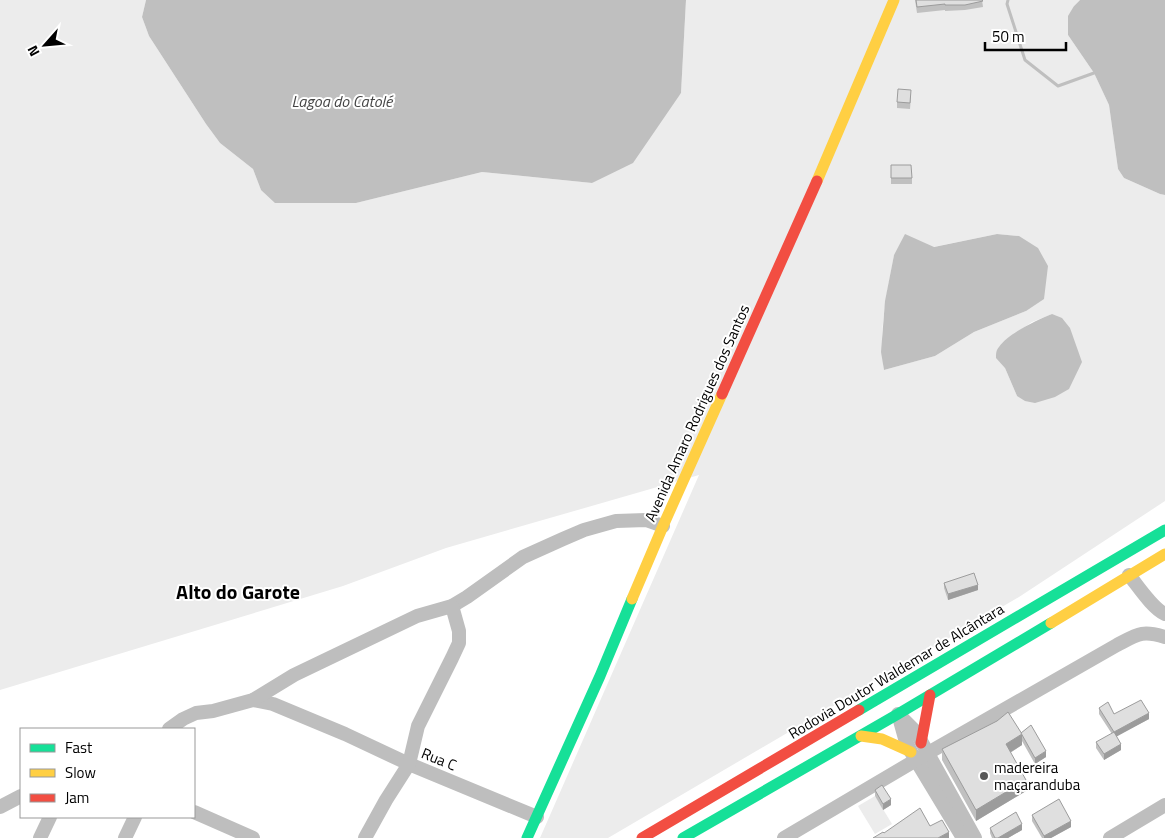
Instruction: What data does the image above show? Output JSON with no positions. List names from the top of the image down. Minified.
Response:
{"streets":{"main road":["Avenida Amaro Rodrigues dos Santos","Rodovia Doutor Waldemar de Alcântara"],"street":["Rua C"]},"crossings":[["Avenida Amaro Rodrigues dos Santos","Rua C"]],"districts":["Alto do Garote"],"water":["Lagoa do Catolé"],"places":["madereira maçaranduba"],"legend":["Fast","Slow","Jam"],"scale_bar":"50 m","north":"bottom left"}
